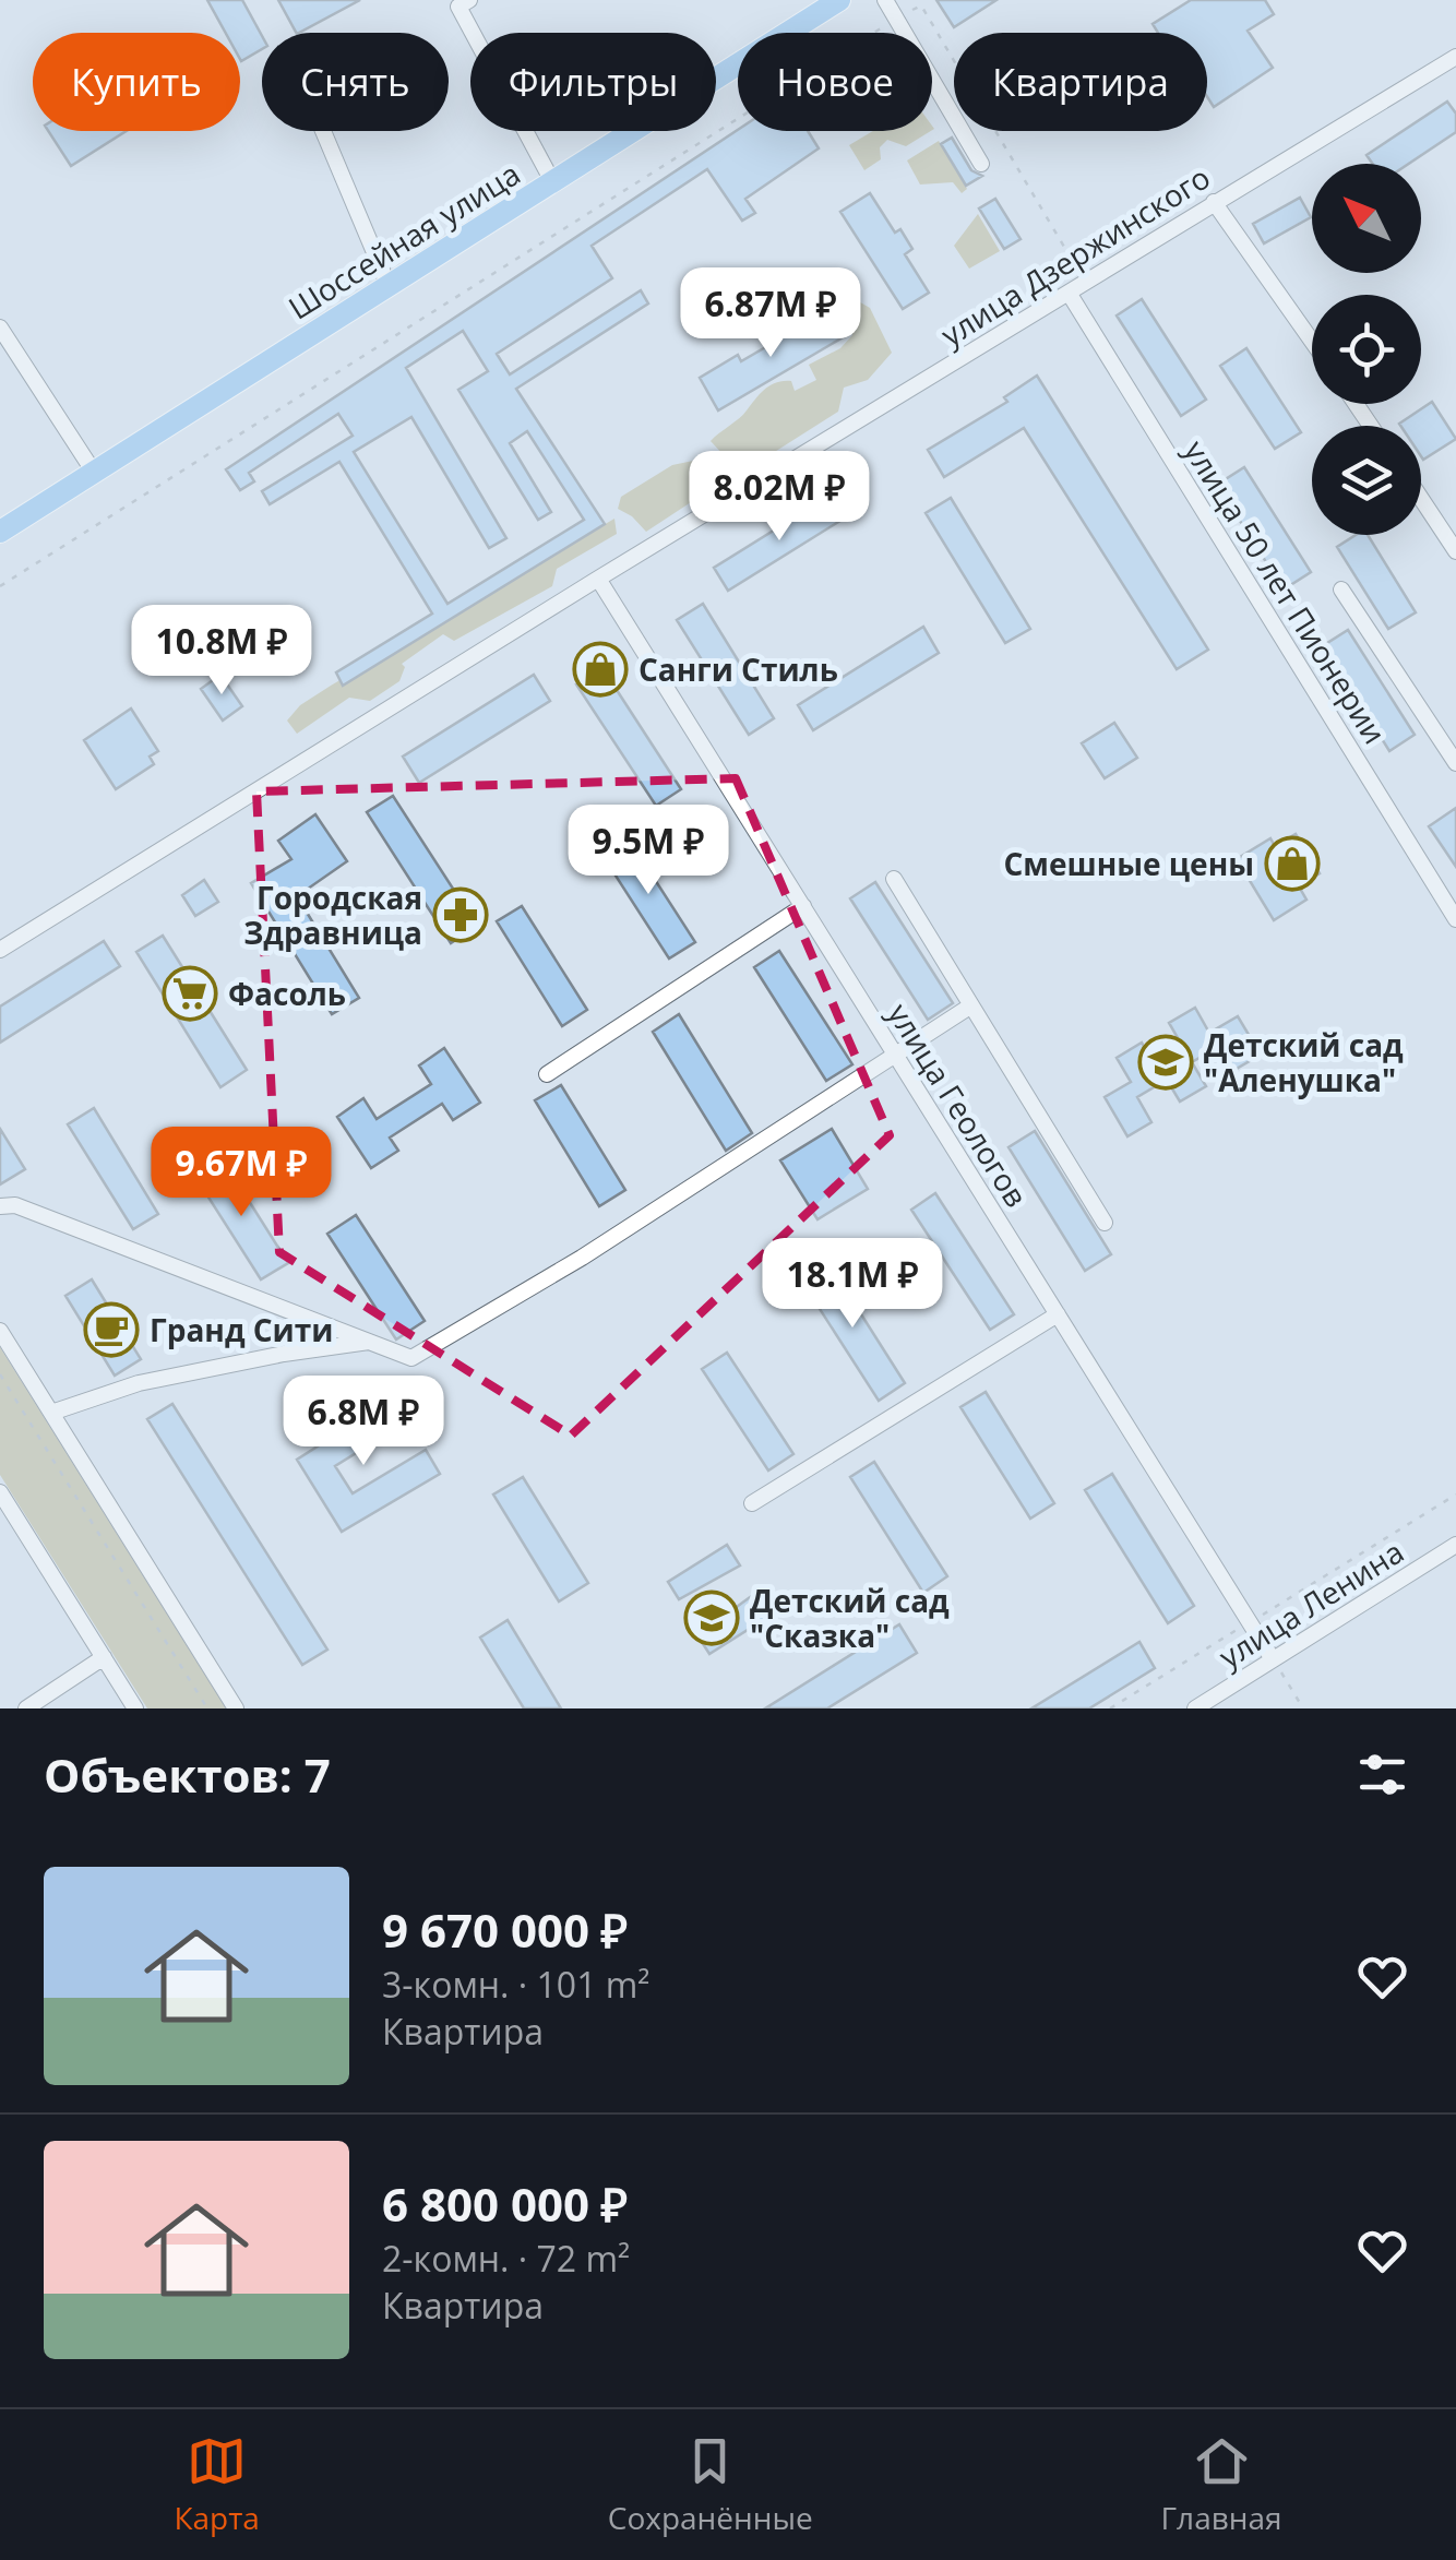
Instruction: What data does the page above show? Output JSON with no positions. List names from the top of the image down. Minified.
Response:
{"streets":{"highway":["Шоссейная улица"],"street":["улица Дзержинского","улица 50 лет Пионерии","улица Геологов","улица Ленина"]},"crossings":[["улица Дзержинского","улица 50 лет Пионерии"],["улица Дзержинского","улица Геологов"],["улица Геологов","улица Ленина"]],"places":{"shop":["Санги Стиль","Смешные цены"],"pharmacy":["Городская Здравница"],"supermarket":["Фасоль"],"school or university":["Детский сад \"Аленушка\"","Детский сад \"Сказка\""],"cafe":["Гранд Сити"]},"north":"top left","page":{"chip":["Купить","Снять","Фильтры","Новое","Квартира"],"price":["6.87M ₽","8.02M ₽","10.8M ₽","9.5M ₽","9.67M ₽","18.1M ₽","6.8M ₽"],"heading":"Объектов: 7","list":[{"name":"9 670 000 ₽","note":"3-комн. · 101 m² · Квартира"},{"name":"6 800 000 ₽","note":"2-комн. · 72 m² · Квартира"}],"tabs":["Карта","Сохранённые","Главная"]}}
